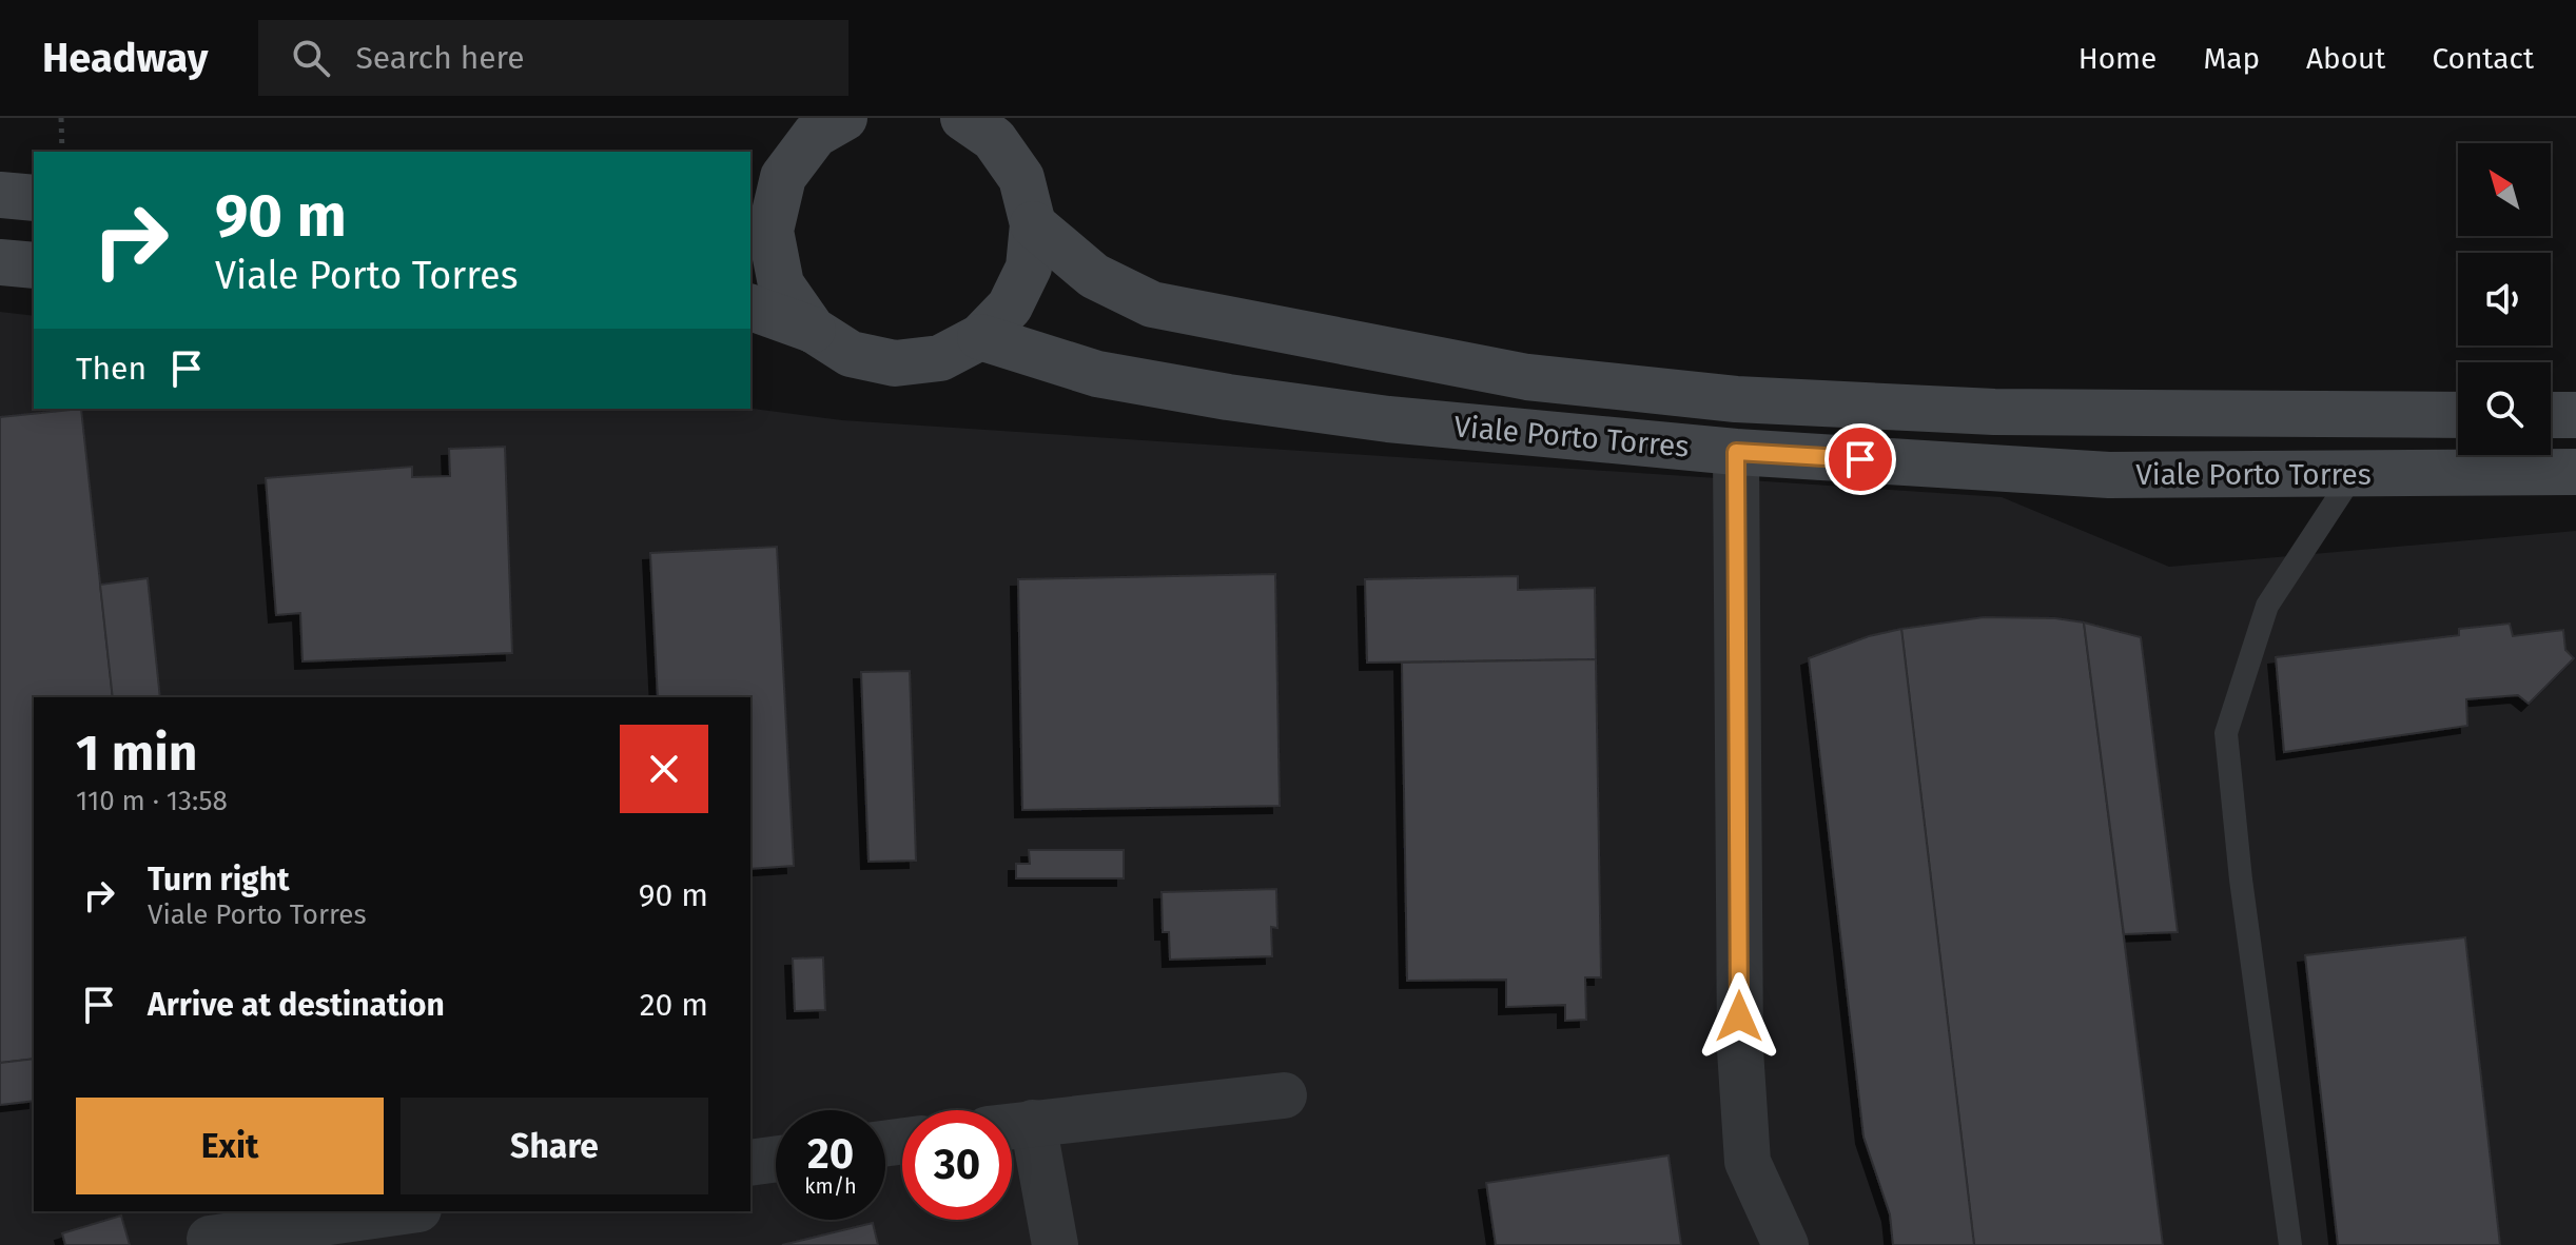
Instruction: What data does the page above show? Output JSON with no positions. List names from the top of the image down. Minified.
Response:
{"streets":{"main road":["Viale Porto Torres"]},"north":"top left","page":{"header":"Headway","search":"Search here","nav":["Home","Map","About","Contact"],"turn":["90 m","Viale Porto Torres"],"then":"Then","heading":["1 min","110 m · 13:58"],"list":[{"name":"Turn right","note":"Viale Porto Torres","value":"90 m"},{"name":"Arrive at destination","value":"20 m"}],"buttons":["Exit","Share"],"speed":"20 km/h","limit":"30"}}
